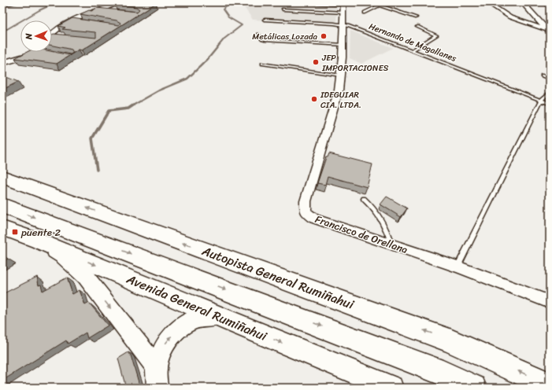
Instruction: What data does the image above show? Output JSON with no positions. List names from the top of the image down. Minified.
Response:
{"streets":{"highway":["Autopista General Rumiñahui"],"main road":["Avenida General Rumiñahui"],"street":["Francisco de Orellana"],"lane":["Hernando de Magallanes"]},"crossings":[["Hernando de Magallanes","Francisco de Orellana"]],"one_way":["Avenida General Rumiñahui"],"places":{"other":["Metálicas Lozada","JEP IMPORTACIONES","IDEGUIAR CIA. LTDA."],"transit":["puente 2"]},"north":"left"}
